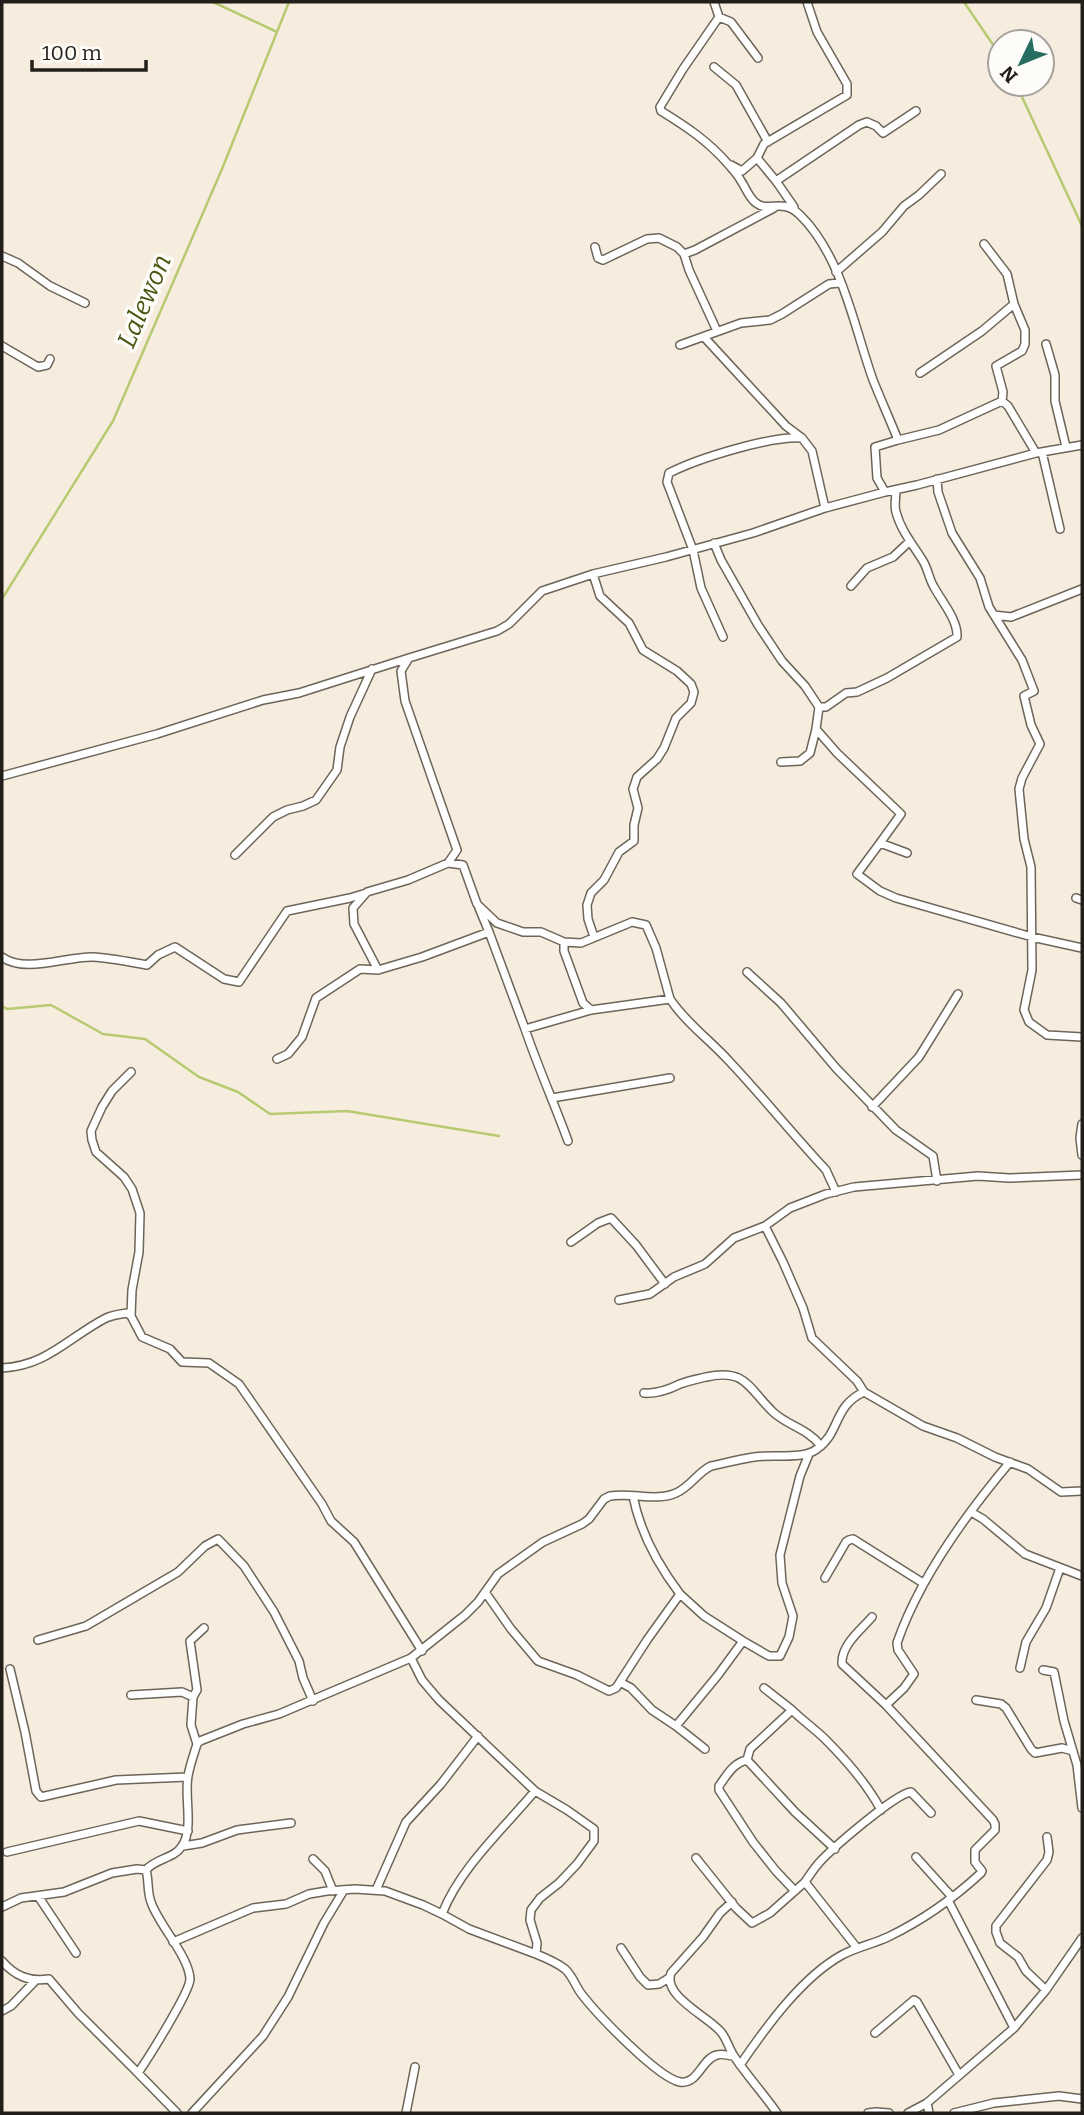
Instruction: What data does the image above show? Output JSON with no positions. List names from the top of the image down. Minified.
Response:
{"water":["Lalewon"],"scale_bar":"100 m","north":"bottom left"}
